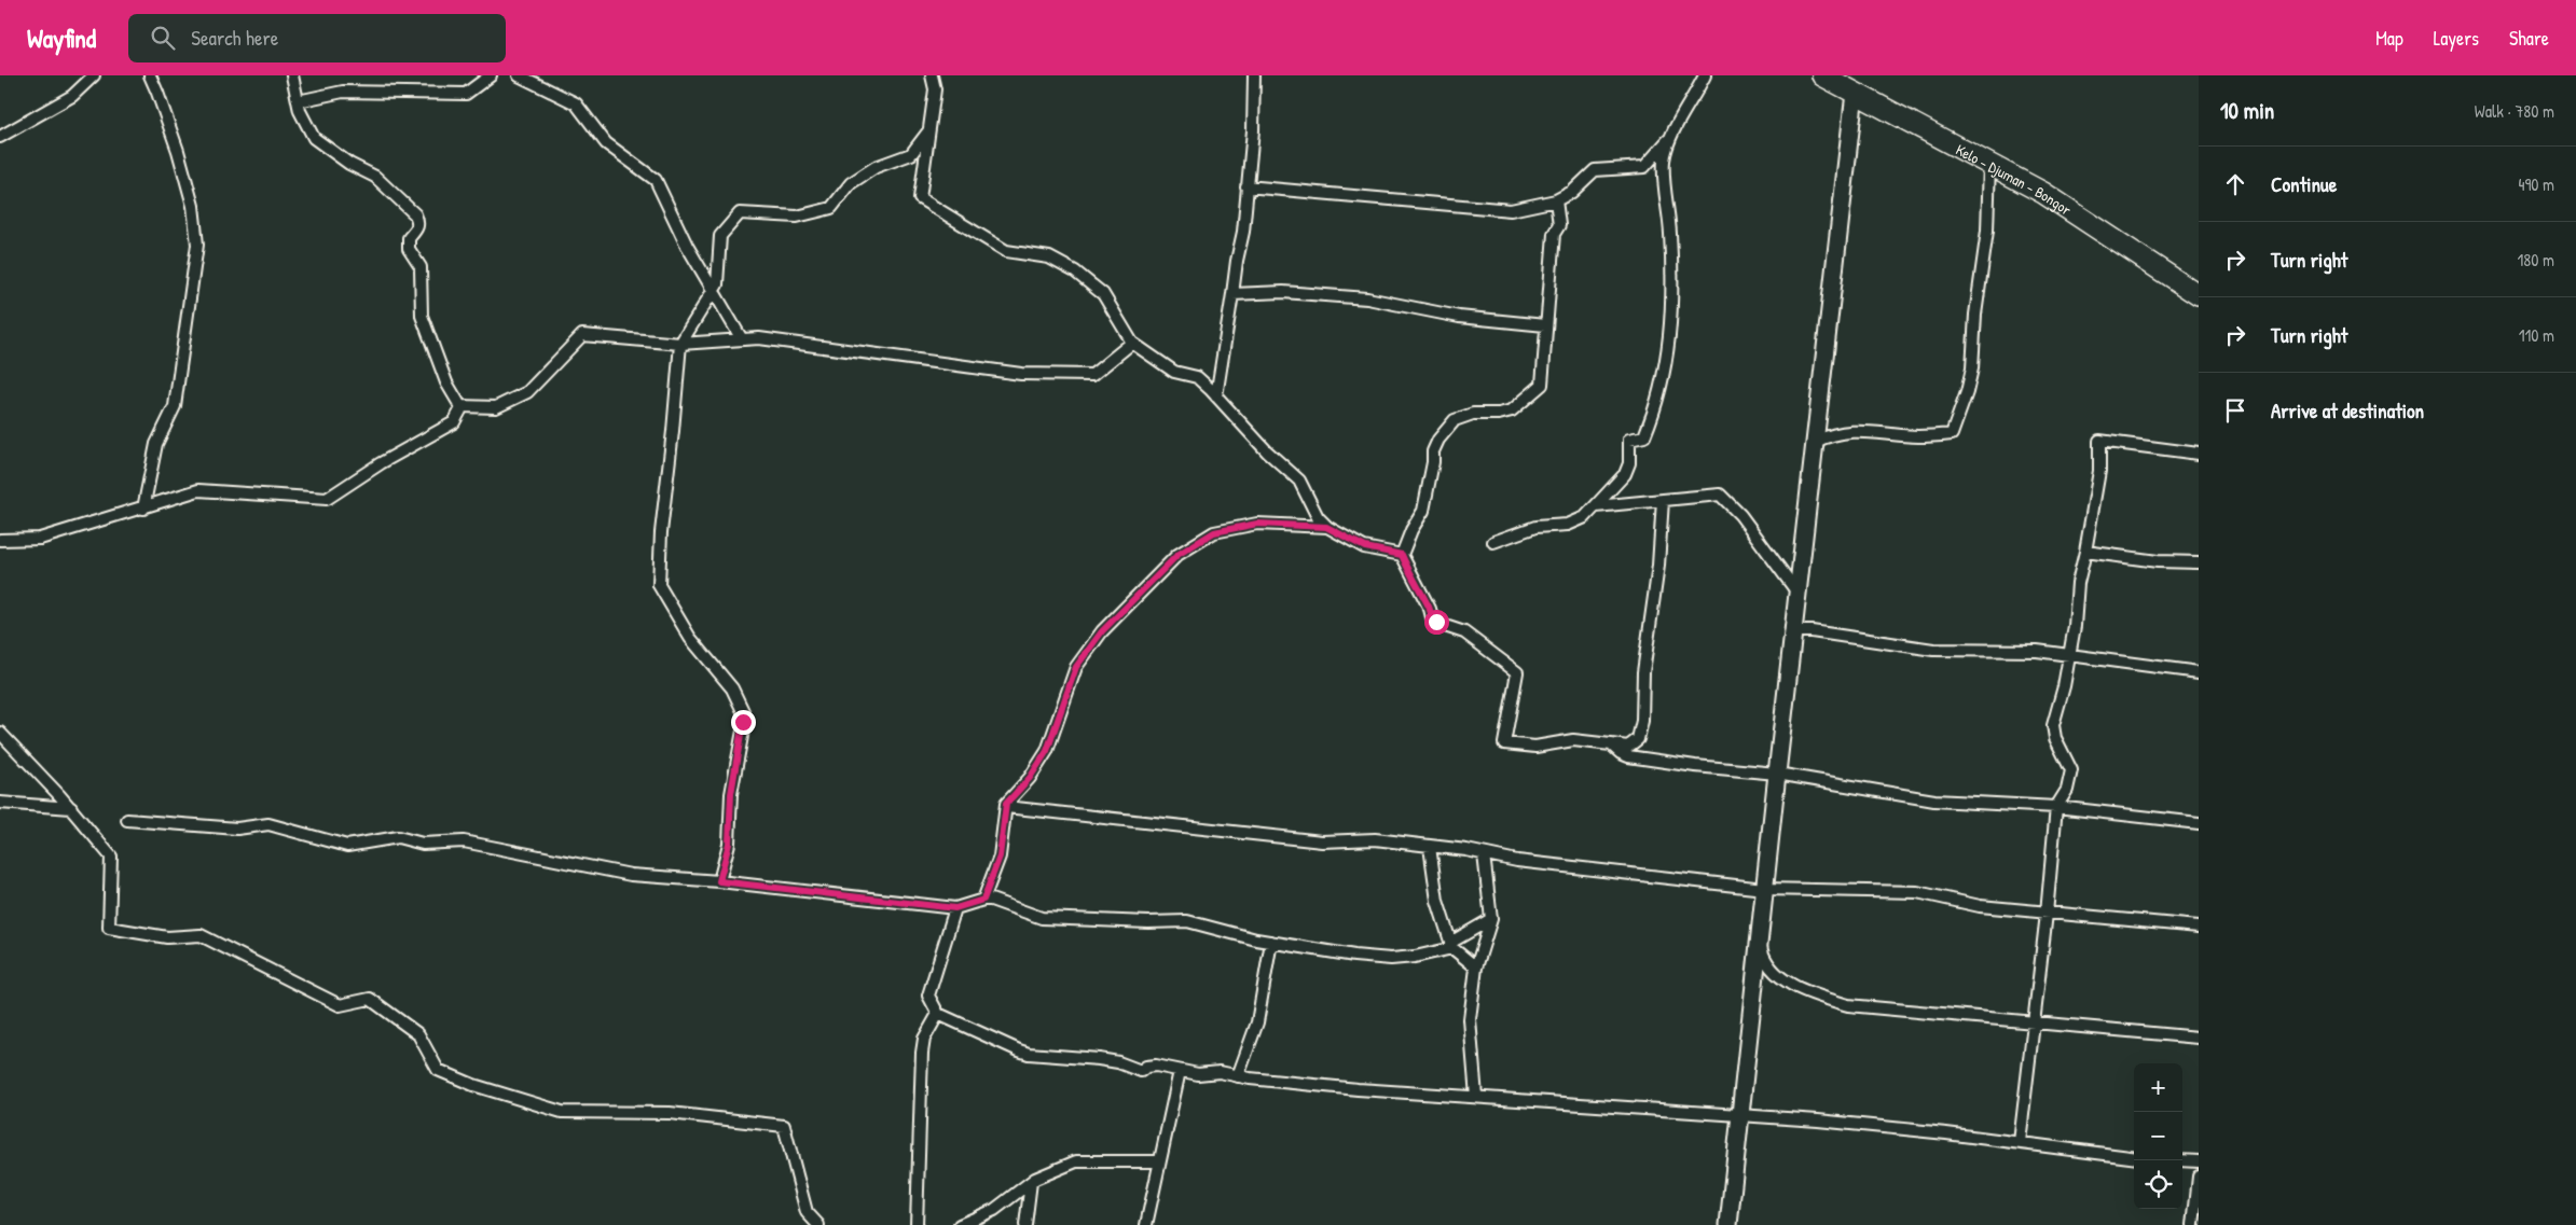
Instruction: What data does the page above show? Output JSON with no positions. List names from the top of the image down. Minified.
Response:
{"streets":{"highway":["Kelo - Djuman - Bongor"]},"page":{"header":"Wayfind","search":"Search here","nav":["Map","Layers","Share"],"heading":["10 min","Walk · 780 m"],"list":[["Continue","490 m"],["Turn right","180 m"],["Turn right","110 m"],"Arrive at destination"],"map_buttons":["+","−"]}}
